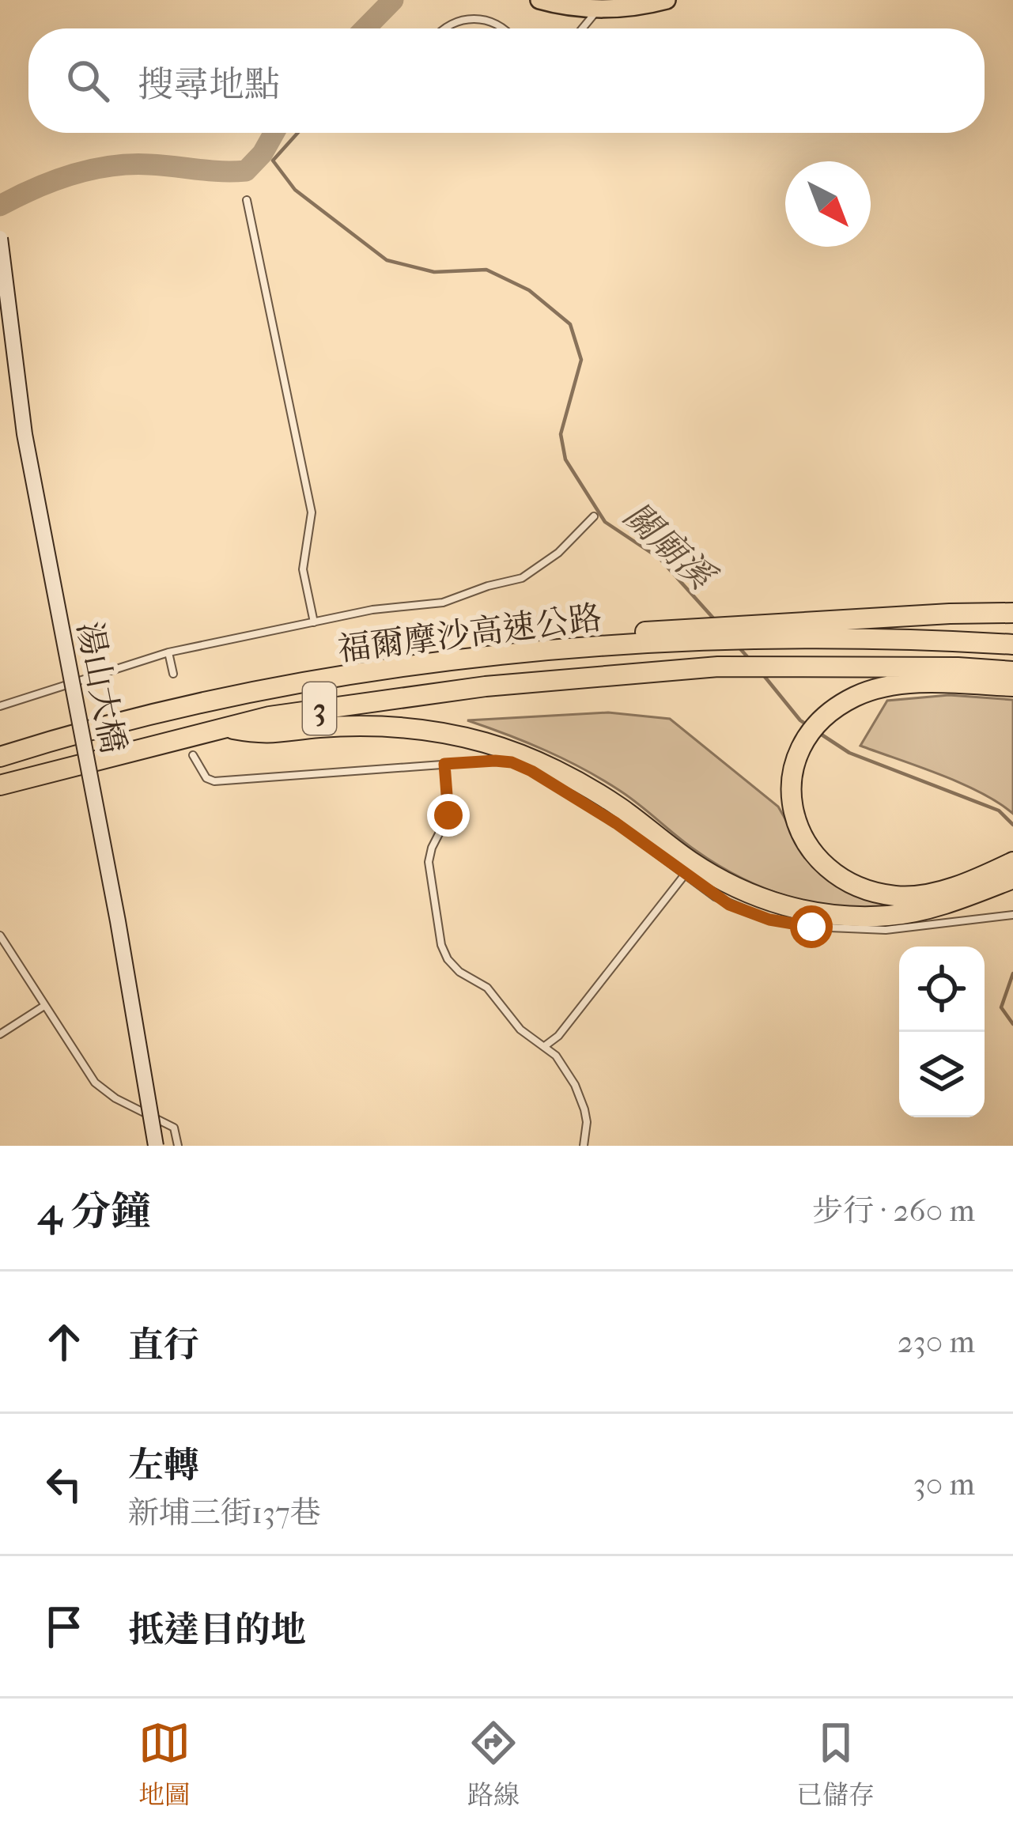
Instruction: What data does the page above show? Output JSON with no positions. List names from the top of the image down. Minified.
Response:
{"streets":{"highway":["福爾摩沙高速公路","3"],"street":["湯山大橋"]},"water":["關廟溪"],"north":"bottom right","page":{"search":"搜尋地點","heading":["4 分鐘","步行 · 260 m"],"list":[["直行","230 m"],["左轉","新埔三街137巷","30 m"],"抵達目的地"],"nav":["地圖","路線","已儲存"]}}
